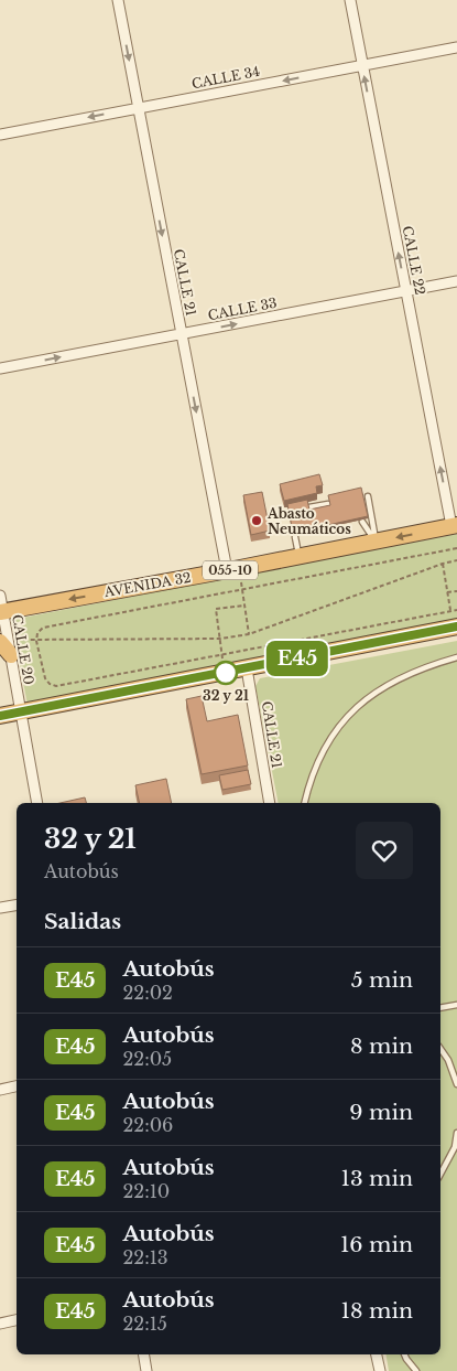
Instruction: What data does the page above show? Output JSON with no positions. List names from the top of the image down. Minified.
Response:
{"streets":{"highway":["055-10","AVENIDA 32"],"street":["CALLE 34","CALLE 22","CALLE 21","CALLE 33","CALLE 20"]},"crossings":[["CALLE 34","CALLE 22"],["CALLE 34","CALLE 21"],["CALLE 22","CALLE 33"],["CALLE 22","AVENIDA 32"],["CALLE 21","CALLE 33"],["CALLE 21","AVENIDA 32"],["AVENIDA 32","CALLE 20"]],"one_way":["CALLE 34","CALLE 22","CALLE 21","CALLE 33"],"places":["Abasto Neumáticos","32 y 21"],"lines":["bus line E45"],"page":{"on_map":"E45","heading":[["32 y 21","Autobús"],"Salidas"],"list":[{"mark":"E45","name":"Autobús","note":"22:02","value":"5 min"},{"mark":"E45","name":"Autobús","note":"22:05","value":"8 min"},{"mark":"E45","name":"Autobús","note":"22:06","value":"9 min"},{"mark":"E45","name":"Autobús","note":"22:10","value":"13 min"},{"mark":"E45","name":"Autobús","note":"22:13","value":"16 min"},{"mark":"E45","name":"Autobús","note":"22:15","value":"18 min"}]}}
